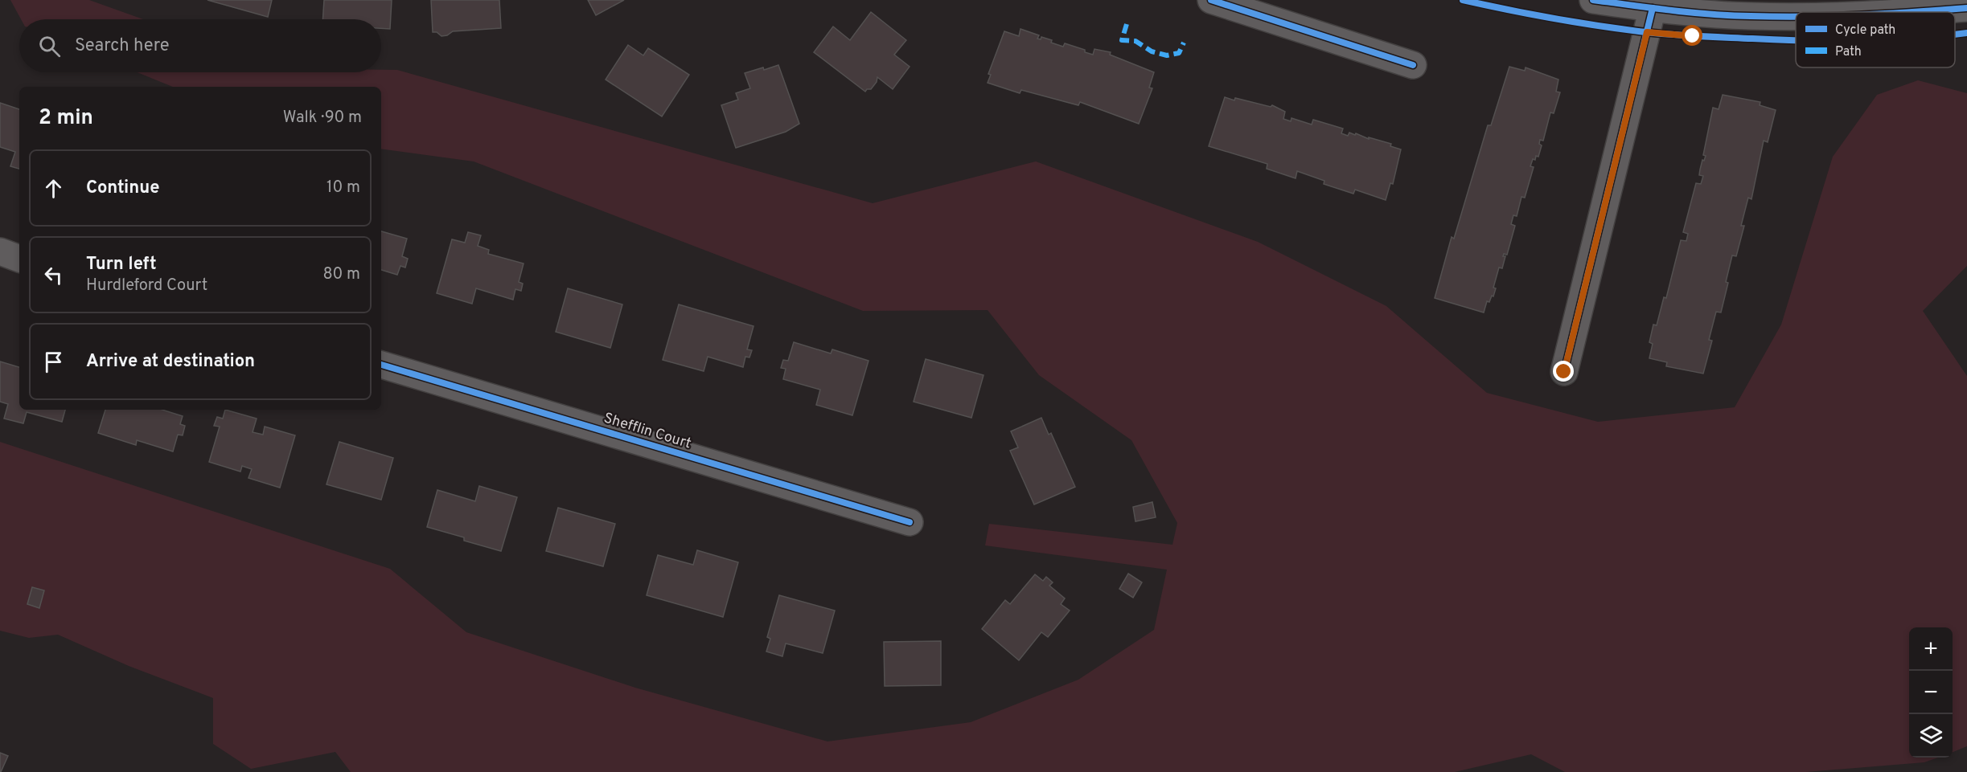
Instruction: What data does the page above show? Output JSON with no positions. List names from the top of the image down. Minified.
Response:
{"streets":{"street":["Shefflin Court"]},"legend":["Cycle path","Path"],"page":{"search":"Search here","heading":["2 min","Walk · 90 m"],"list":[["Continue","10 m"],["Turn left","Hurdleford Court","80 m"],"Arrive at destination"],"map_buttons":["+","−"]}}
